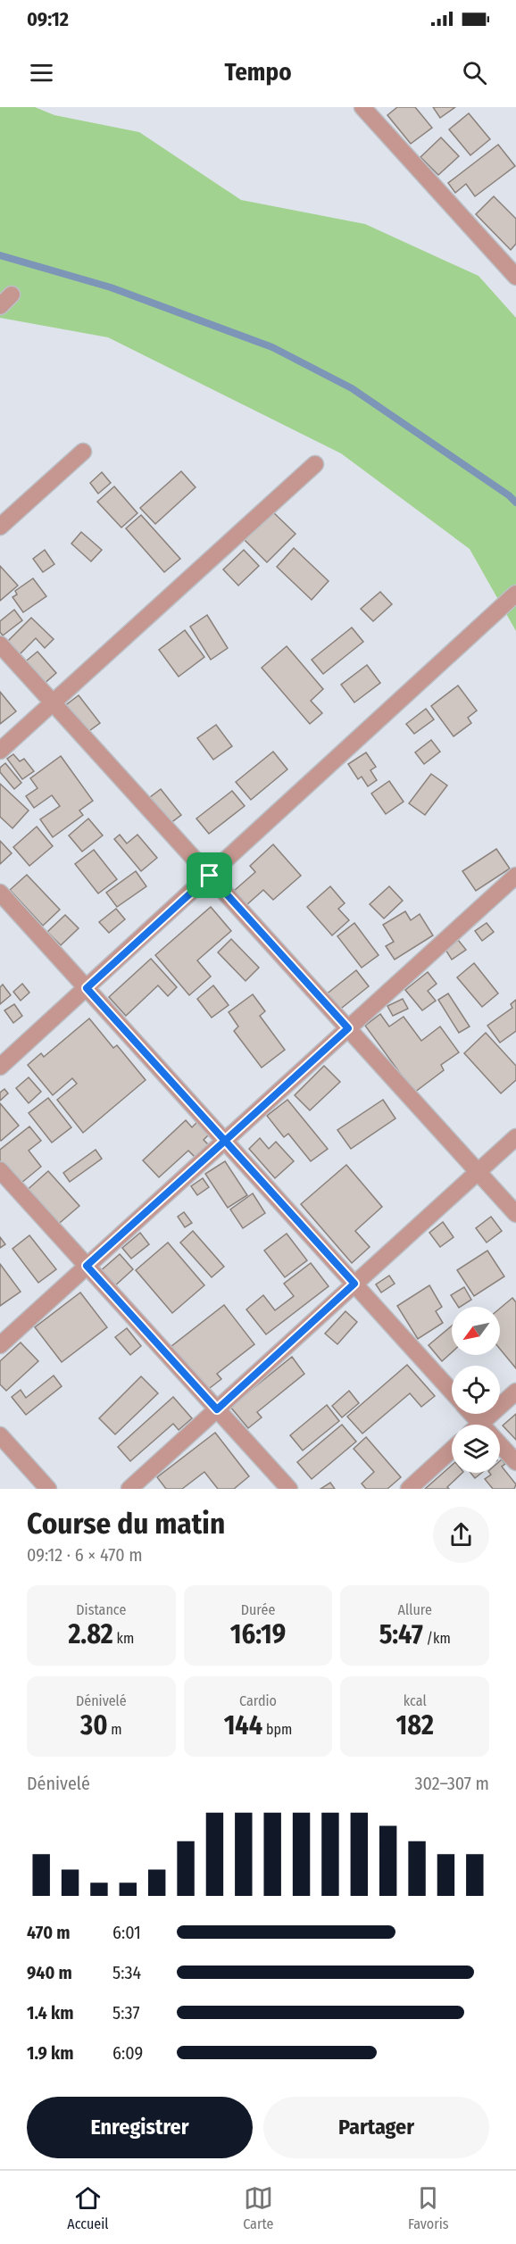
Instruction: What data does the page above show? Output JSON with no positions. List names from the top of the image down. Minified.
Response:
{"north":"bottom left","page":{"status":"09:12","header":"Tempo","heading":["Course du matin","09:12 · 6 × 470 m"],"stats":[["Distance","2.82 km"],["Durée","16:19"],["Allure","5:47 /km"],["Dénivelé","30 m"],["Cardio","144 bpm"],["kcal","182"]],"chart":["Dénivelé","302–307 m"],"list":[{"name":"470 m","note":"6:01"},{"name":"940 m","note":"5:34"},{"name":"1.4 km","note":"5:37"},{"name":"1.9 km","note":"6:09"}],"buttons":["Enregistrer","Partager"],"tabs":["Accueil","Carte","Favoris"]}}
